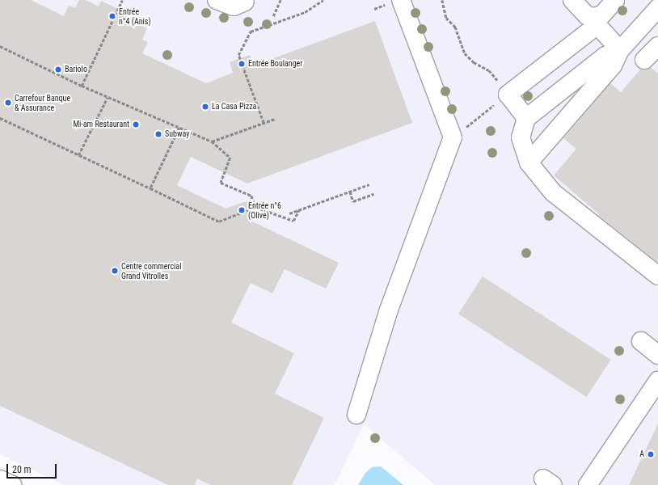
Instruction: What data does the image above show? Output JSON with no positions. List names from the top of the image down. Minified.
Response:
{"places":["Entrée n°4 (Anis)","Entrée Boulanger","Bariolo","Carrefour Banque & Assurance","La Casa Pizza","Mi-am Restaurant","Subway","Entrée n°6 (Olive)","Centre commercial Grand Vitrolles","A"],"scale_bar":"20 m"}
